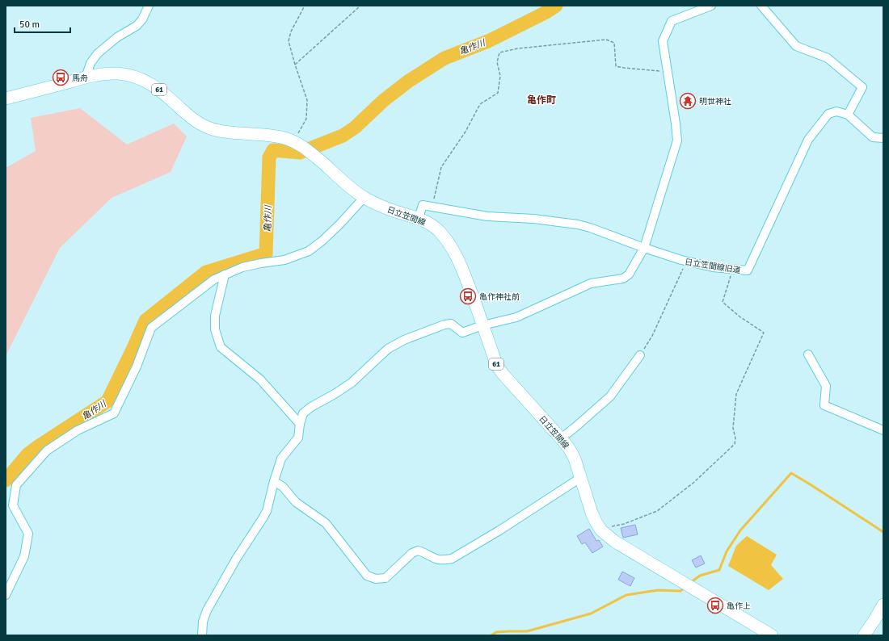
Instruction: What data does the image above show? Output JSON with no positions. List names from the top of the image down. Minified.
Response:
{"streets":{"main road":["61","日立笠間線"],"street":["日立笠間線旧道"]},"districts":["亀作町"],"water":["亀作川"],"places":{"bus stop":["馬舟","亀作神社前","亀作上"],"temple":["明世神社"]},"scale_bar":"50 m"}
